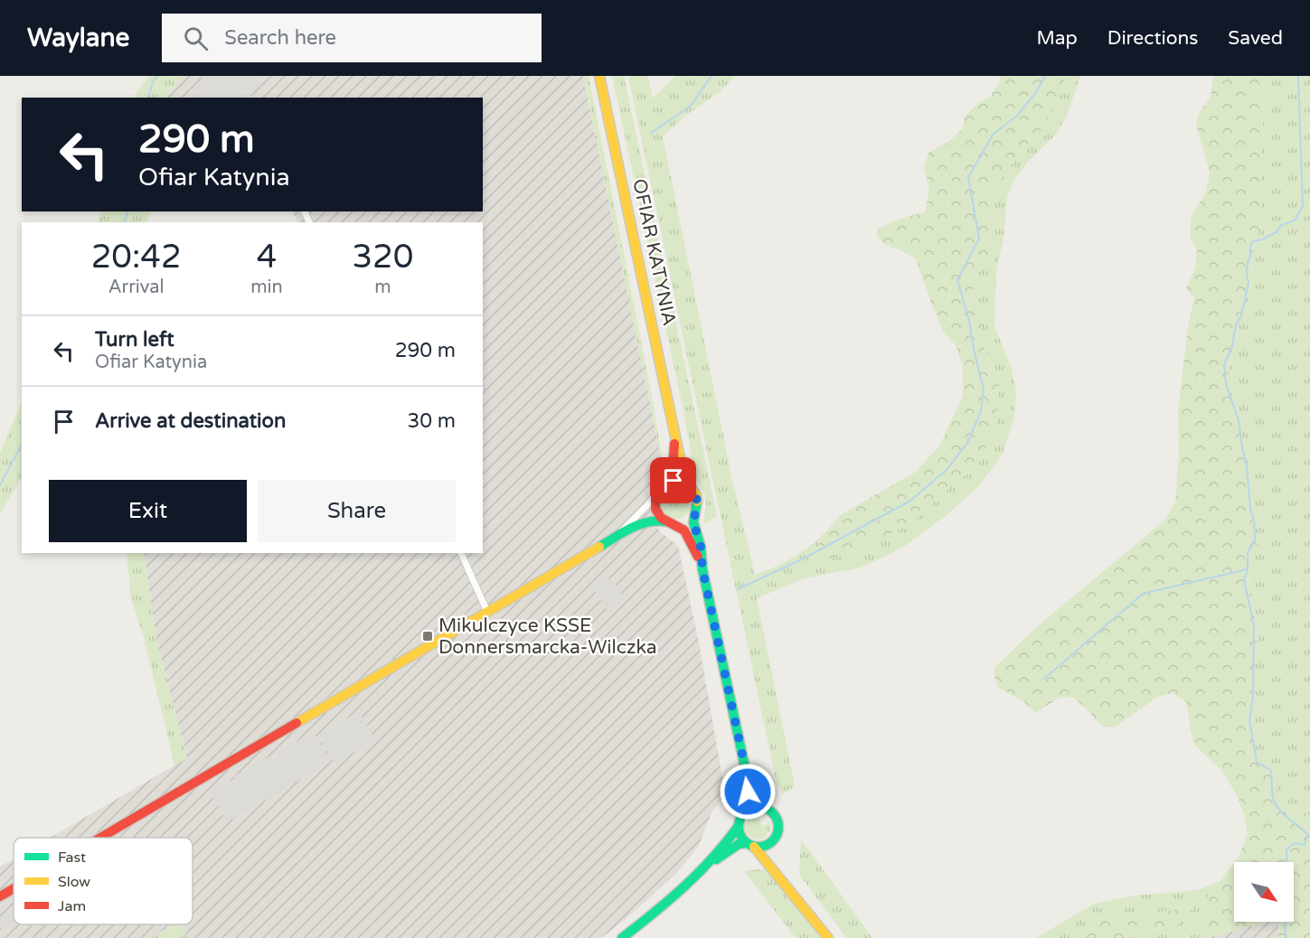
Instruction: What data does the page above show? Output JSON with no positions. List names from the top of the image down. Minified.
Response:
{"streets":{"street":["OFIAR KATYNIA"]},"places":{"transit":["Mikulczyce KSSE Donnersmarcka-Wilczka"]},"legend":["Fast","Slow","Jam"],"north":"bottom right","page":{"header":"Waylane","search":"Search here","nav":["Map","Directions","Saved"],"turn":["290 m","Ofiar Katynia"],"eta":["20:42","Arrival","4","min","320","m"],"list":[{"name":"Turn left","note":"Ofiar Katynia","value":"290 m"},{"name":"Arrive at destination","value":"30 m"}],"buttons":["Exit","Share"]}}
